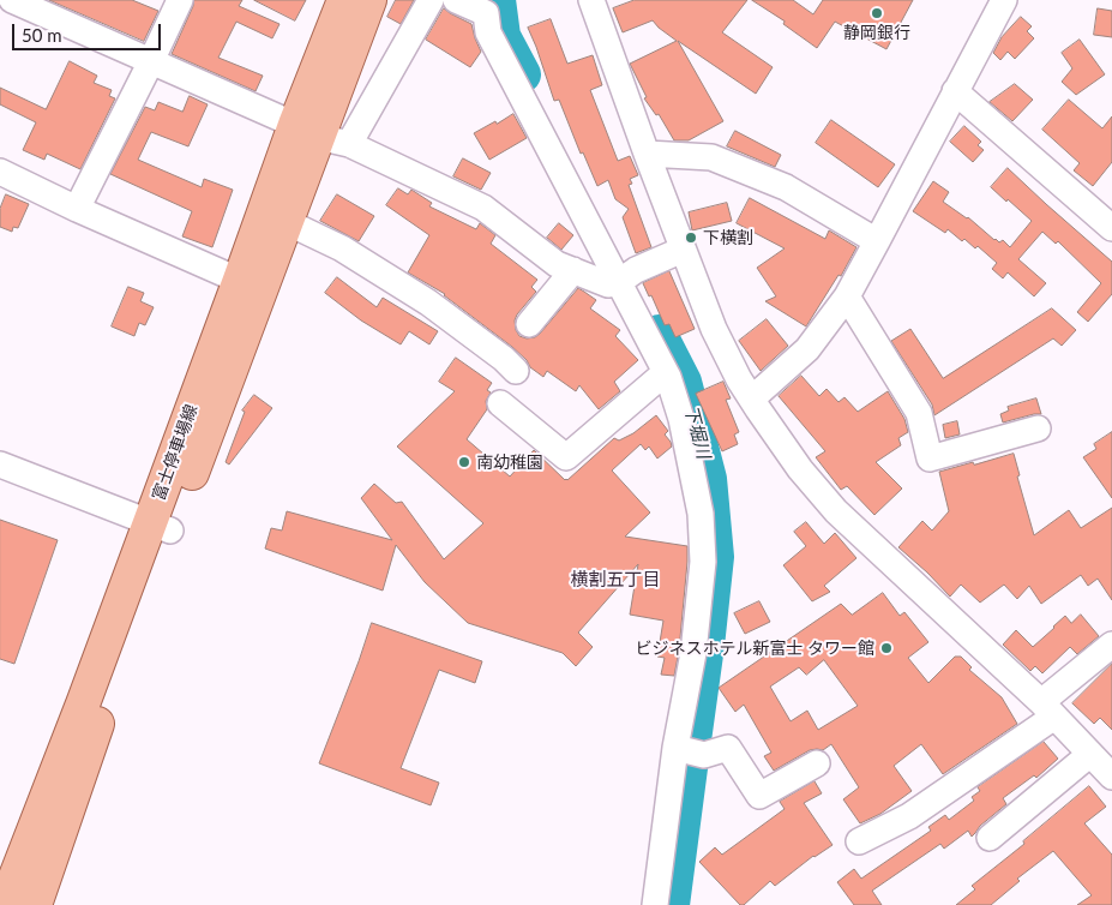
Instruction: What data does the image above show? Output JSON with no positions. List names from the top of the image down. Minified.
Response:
{"streets":{"main road":["富士停車場線"]},"districts":["横割五丁目"],"water":["下堀川"],"places":["静岡銀行","下横割","南幼稚園","ビジネスホテル新富士 タワー館"],"scale_bar":"50 m"}
